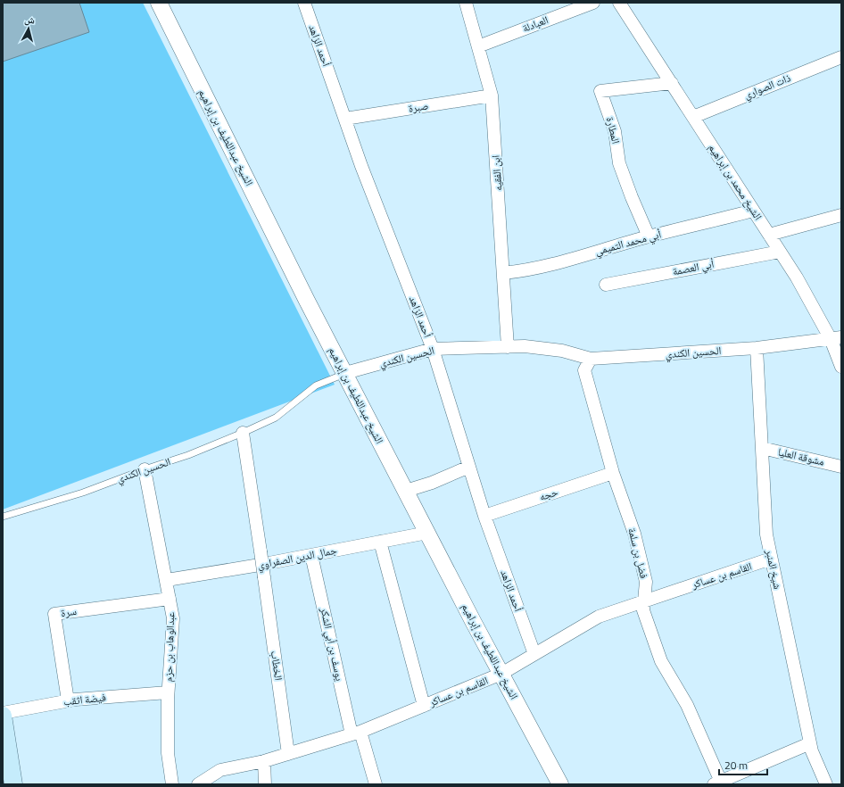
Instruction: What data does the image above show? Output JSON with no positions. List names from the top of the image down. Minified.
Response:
{"streets":{"street":["العبادلة","أحمد الزاهد","ذات الصواري","صبرة","المطارة","الشيخ عبداللطيف بن إبراهيم","ابن الفقيه","الشيخ محمد بن إبراهيم","أبي محمد التميمي","أبي العصمة","الحسين الكندي","مشوقة العليا","حجه","فضل بن سلمة","جمال الدين الصفراوي","شيخ المنبر","القاسم بن عساكر","سرة","يوسف بن أبي الشكر","عبدالوهاب بن حزم","الخطاب","فيضة اثقب"]},"crossings":[["العبادلة","ابن الفقيه"],["أحمد الزاهد","صبرة"],["أحمد الزاهد","الحسين الكندي"],["أحمد الزاهد","حجه"],["أحمد الزاهد","القاسم بن عساكر"],["ذات الصواري","الشيخ محمد بن إبراهيم"],["صبرة","ابن الفقيه"],["المطارة","الشيخ محمد بن إبراهيم"],["المطارة","أبي محمد التميمي"],["الشيخ عبداللطيف بن إبراهيم","الحسين الكندي"],["الشيخ عبداللطيف بن إبراهيم","جمال الدين الصفراوي"],["الشيخ عبداللطيف بن إبراهيم","القاسم بن عساكر"],["ابن الفقيه","أبي محمد التميمي"],["ابن الفقيه","الحسين الكندي"],["الشيخ محمد بن إبراهيم","أبي محمد التميمي"],["الشيخ محمد بن إبراهيم","أبي العصمة"],["الشيخ محمد بن إبراهيم","الحسين الكندي"],["الحسين الكندي","فضل بن سلمة"],["الحسين الكندي","شيخ المنبر"],["الحسين الكندي","عبدالوهاب بن حزم"],["الحسين الكندي","الخطاب"],["مشوقة العليا","شيخ المنبر"],["حجه","فضل بن سلمة"],["فضل بن سلمة","القاسم بن عساكر"],["جمال الدين الصفراوي","يوسف بن أبي الشكر"],["جمال الدين الصفراوي","عبدالوهاب بن حزم"],["شيخ المنبر","القاسم بن عساكر"],["القاسم بن عساكر","يوسف بن أبي الشكر"],["القاسم بن عساكر","الخطاب"],["سرة","عبدالوهاب بن حزم"],["سرة","فيضة اثقب"],["عبدالوهاب بن حزم","فيضة اثقب"]],"scale_bar":"20 m","north":"top"}
